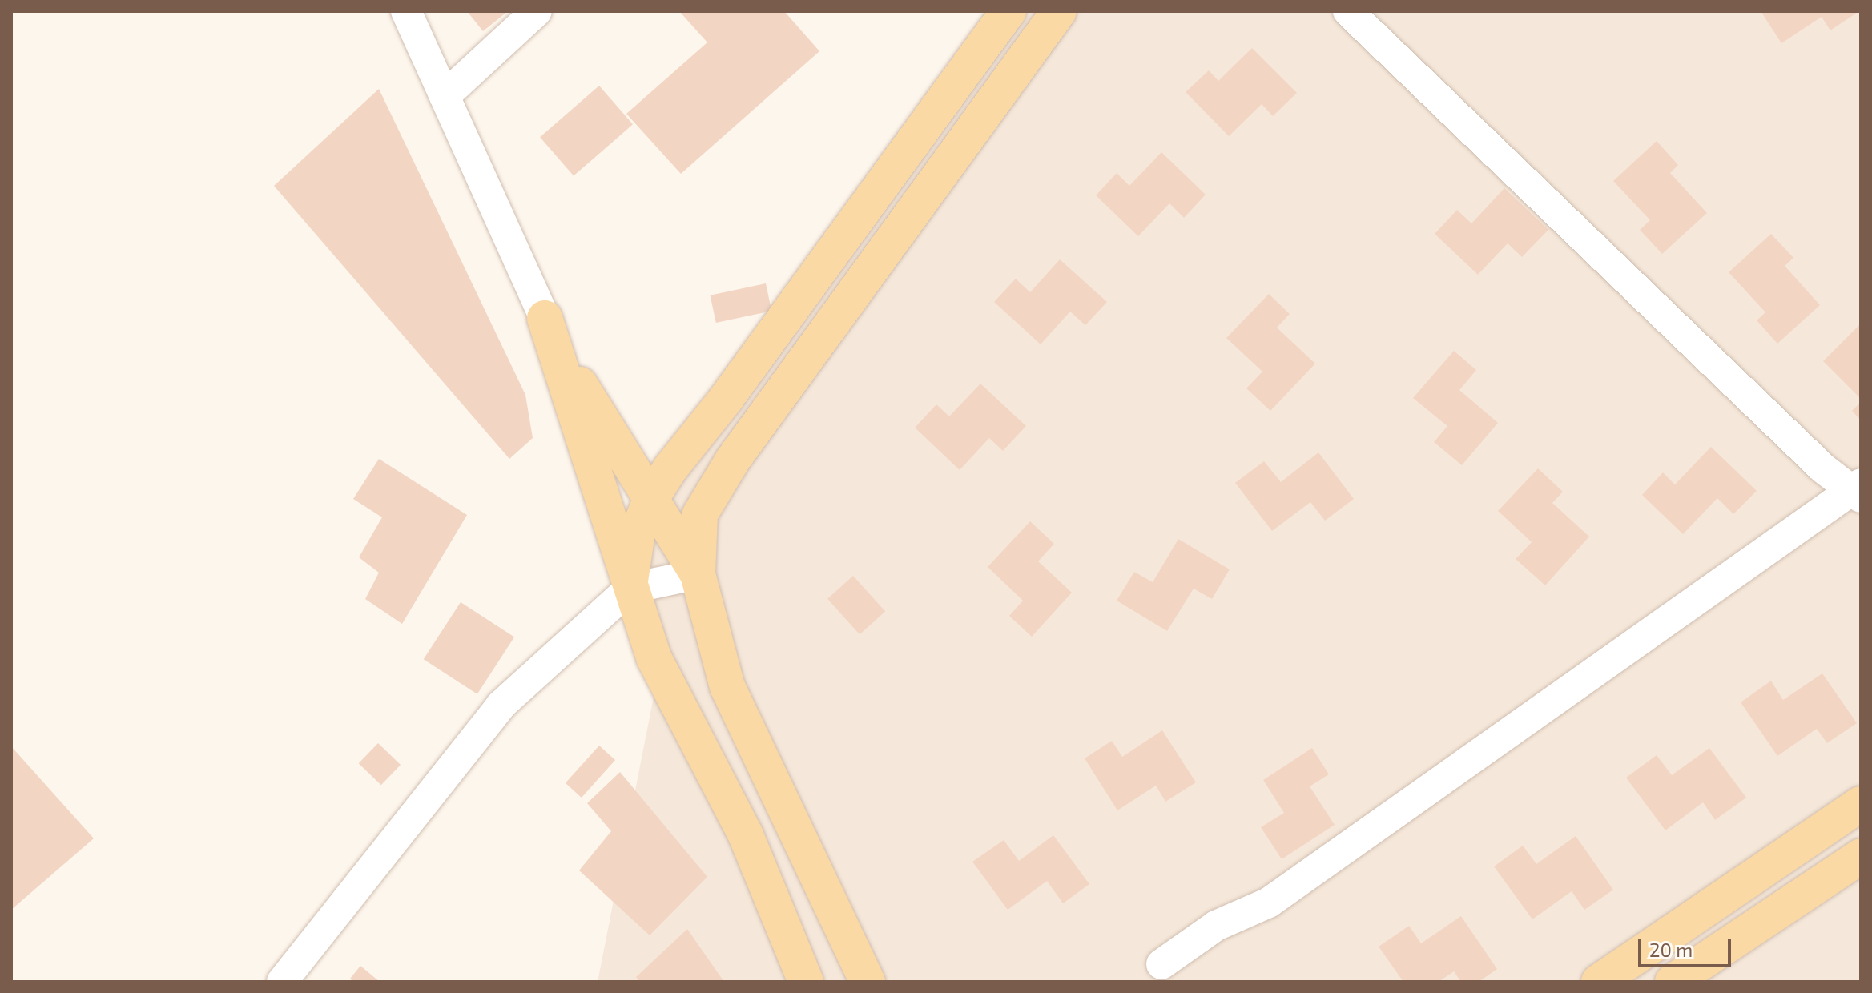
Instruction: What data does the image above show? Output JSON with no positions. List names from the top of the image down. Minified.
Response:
{"scale_bar":"20 m"}
